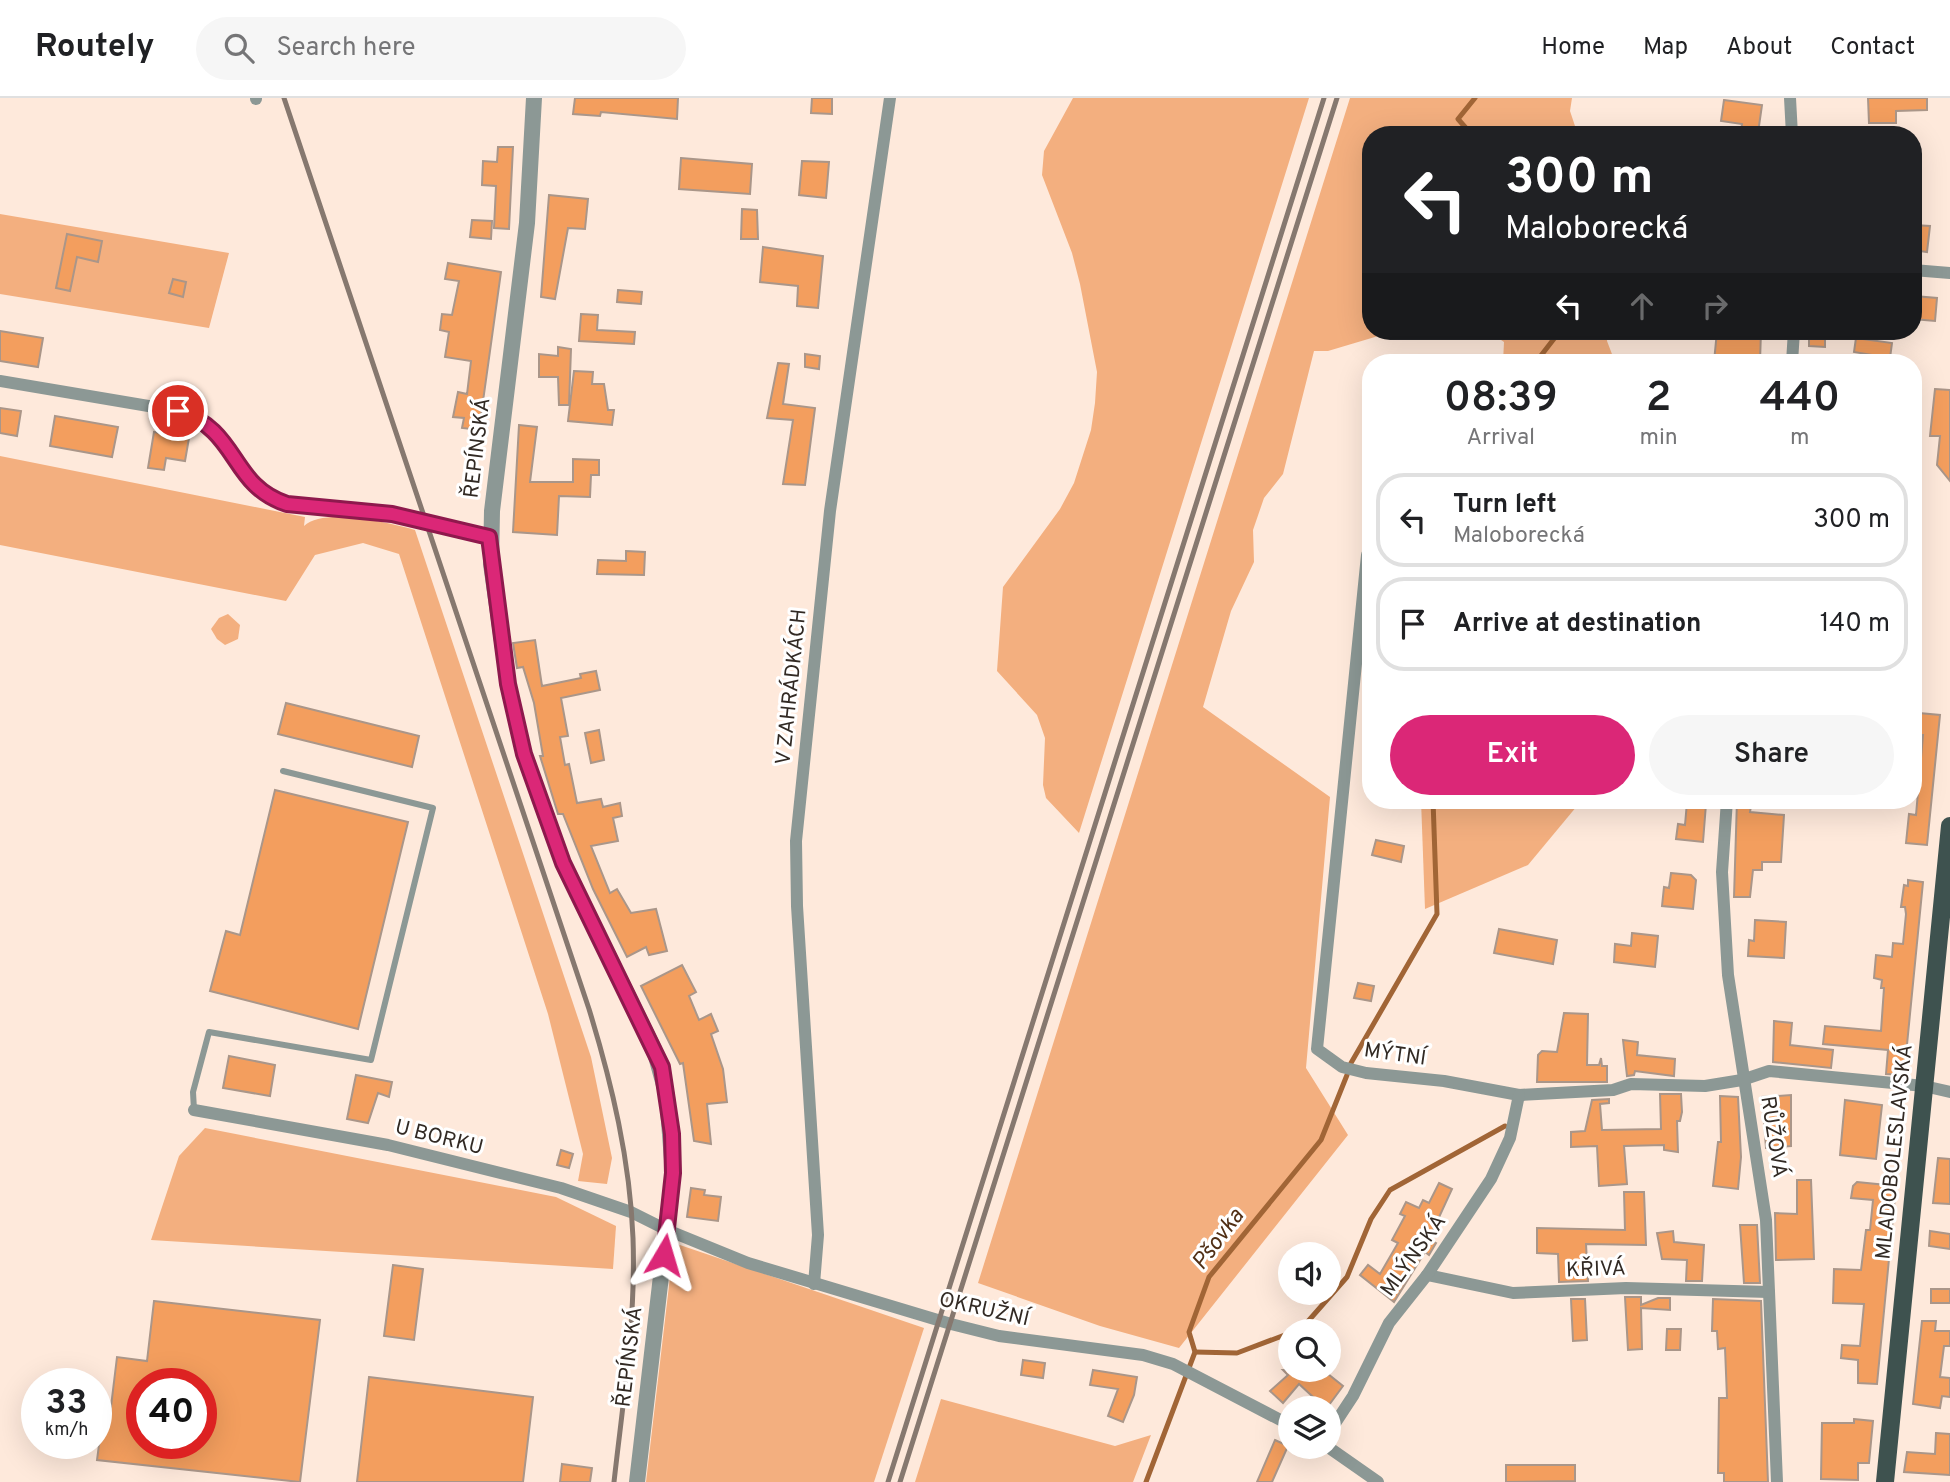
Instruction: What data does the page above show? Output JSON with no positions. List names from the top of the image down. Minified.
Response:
{"streets":{"main road":["MLADOBOLESLAVSKÁ"],"street":["ŘEPÍNSKÁ","V ZAHRÁDKÁCH","MÝTNÍ","RŮŽOVÁ","U BORKU","MLÝNSKÁ","KŘIVÁ","OKRUŽNÍ"]},"crossings":[["ŘEPÍNSKÁ","U BORKU"],["ŘEPÍNSKÁ","OKRUŽNÍ"],["V ZAHRÁDKÁCH","OKRUŽNÍ"],["MÝTNÍ","RŮŽOVÁ"],["MÝTNÍ","MLADOBOLESLAVSKÁ"],["MÝTNÍ","MLÝNSKÁ"],["RŮŽOVÁ","KŘIVÁ"],["U BORKU","OKRUŽNÍ"],["MLÝNSKÁ","KŘIVÁ"]],"water":["Pšovka"],"page":{"header":"Routely","search":"Search here","nav":["Home","Map","About","Contact"],"turn":["300 m","Maloborecká"],"eta":["08:39","Arrival","2","min","440","m"],"list":[{"name":"Turn left","note":"Maloborecká","value":"300 m"},{"name":"Arrive at destination","value":"140 m"}],"buttons":["Exit","Share"],"speed":"33 km/h","limit":"40"}}
